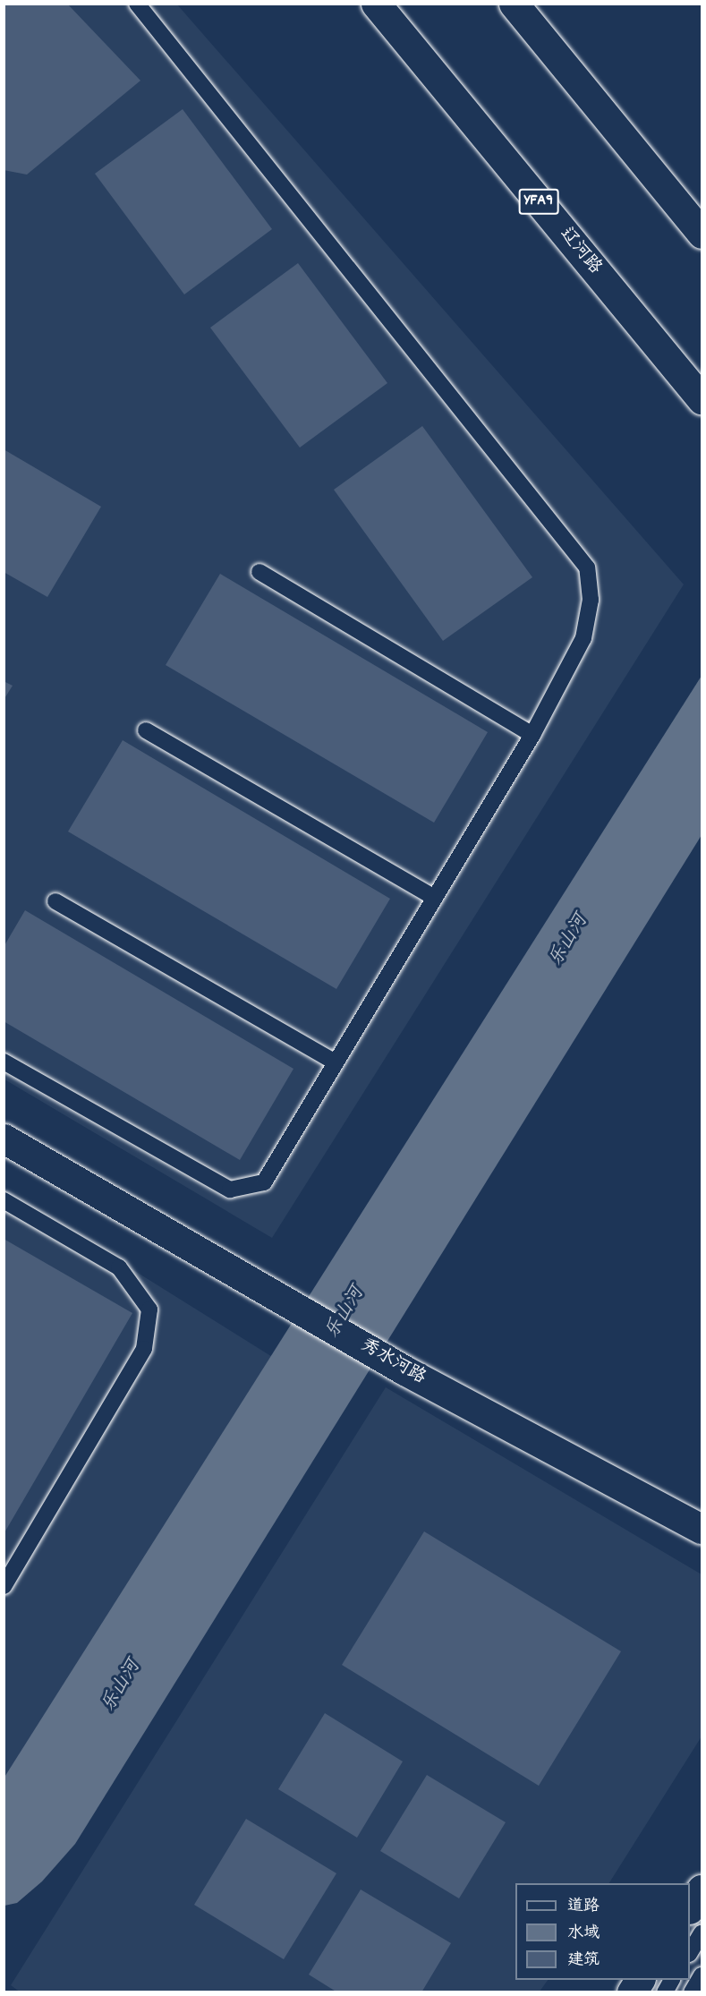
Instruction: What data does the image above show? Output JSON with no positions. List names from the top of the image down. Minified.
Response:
{"streets":{"main road":["YFA9","辽河路","秀水河路"]},"water":["乐山河"],"legend":["道路","水域","建筑"]}
